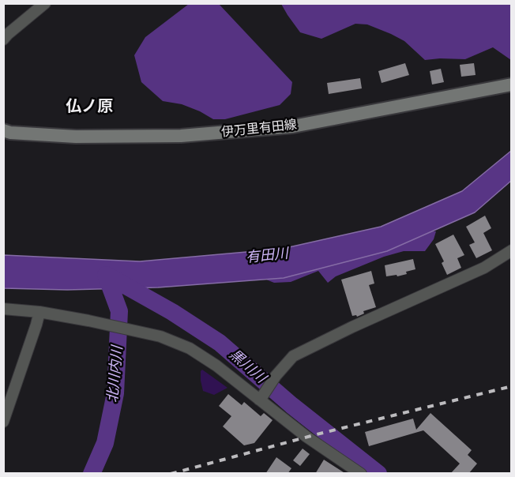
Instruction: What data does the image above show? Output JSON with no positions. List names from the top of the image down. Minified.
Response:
{"streets":{"main road":["伊万里有田線"]},"districts":["仏ノ原"],"water":["有田川","黒川川","北川内川"]}
